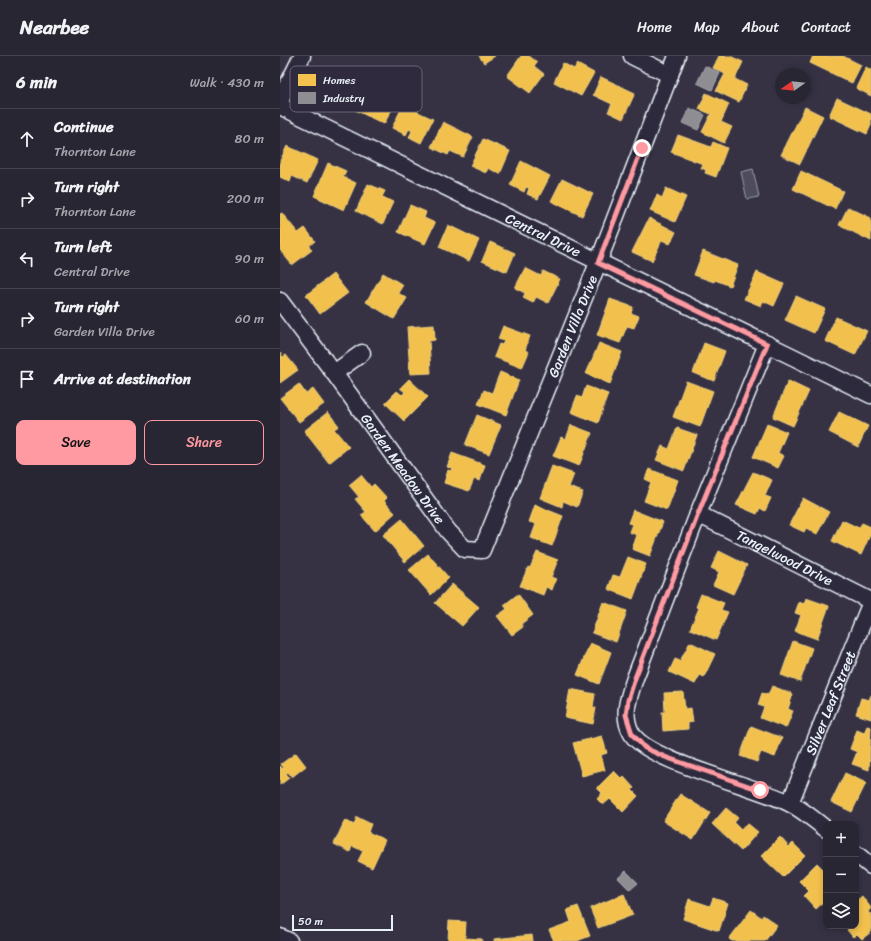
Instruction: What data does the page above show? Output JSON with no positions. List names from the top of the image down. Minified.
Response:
{"streets":{"street":["Central Drive","Garden Villa Drive","Garden Meadow Drive","Tangelwood Drive","Silver Leaf Street"]},"crossings":[["Central Drive","Garden Villa Drive"],["Garden Villa Drive","Garden Meadow Drive"],["Tangelwood Drive","Silver Leaf Street"]],"legend":["Homes","Industry"],"scale_bar":"50 m","north":"left","page":{"header":"Nearbee","nav":["Home","Map","About","Contact"],"heading":["6 min","Walk · 430 m"],"list":[["Continue","Thornton Lane","80 m"],["Turn right","Thornton Lane","200 m"],["Turn left","Central Drive","90 m"],["Turn right","Garden Villa Drive","60 m"],"Arrive at destination"],"buttons":["Save","Share"],"map_buttons":["+","−"],"scale":"50 m"}}
